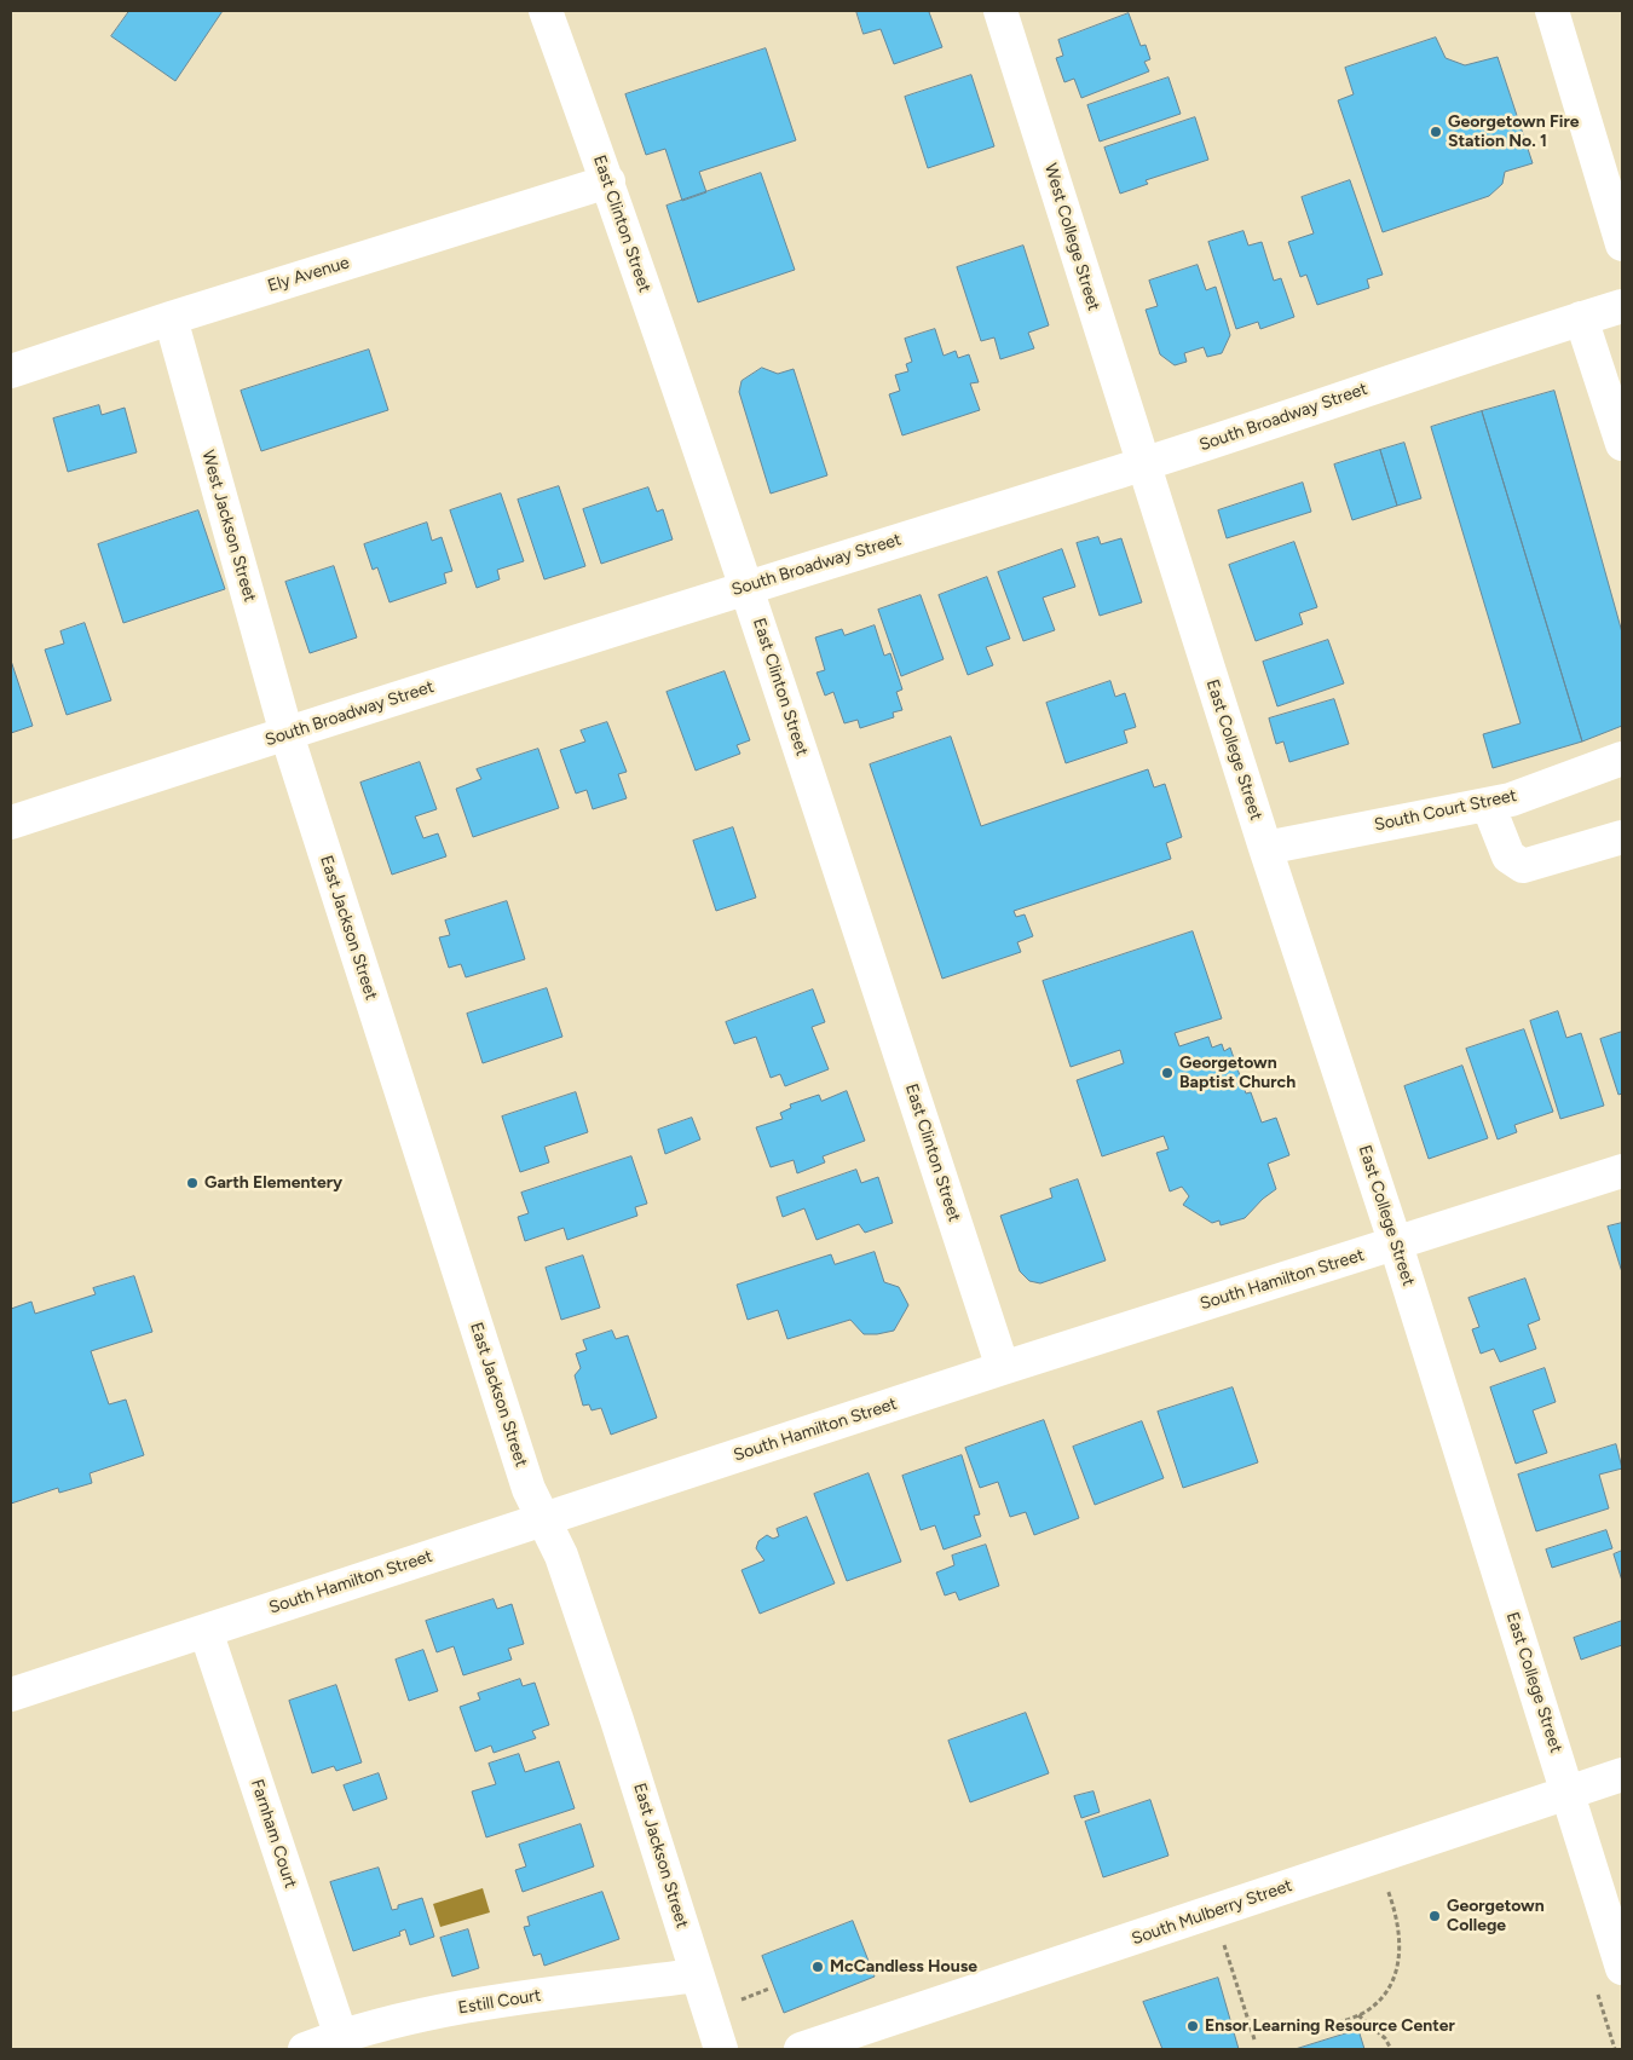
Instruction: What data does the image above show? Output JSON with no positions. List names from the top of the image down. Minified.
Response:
{"streets":{"street":["East Clinton Street","West College Street","Ely Avenue","South Broadway Street","West Jackson Street","East College Street","South Court Street","East Jackson Street","South Hamilton Street","Farnham Court","South Mulberry Street","Estill Court"]},"crossings":[["East Clinton Street","Ely Avenue"],["East Clinton Street","South Broadway Street"],["East Clinton Street","South Hamilton Street"],["West College Street","South Broadway Street"],["West College Street","East College Street"],["Ely Avenue","West Jackson Street"],["South Broadway Street","West Jackson Street"],["South Broadway Street","East College Street"],["South Broadway Street","East Jackson Street"],["West Jackson Street","East Jackson Street"],["East College Street","South Court Street"],["East College Street","South Hamilton Street"],["East College Street","South Mulberry Street"],["East Jackson Street","South Hamilton Street"],["East Jackson Street","Estill Court"],["South Hamilton Street","Farnham Court"],["Farnham Court","Estill Court"]],"places":["Georgetown Fire Station No. 1","Georgetown Baptist Church","Garth Elementery","Georgetown College","McCandless House","Ensor Learning Resource Center"]}
